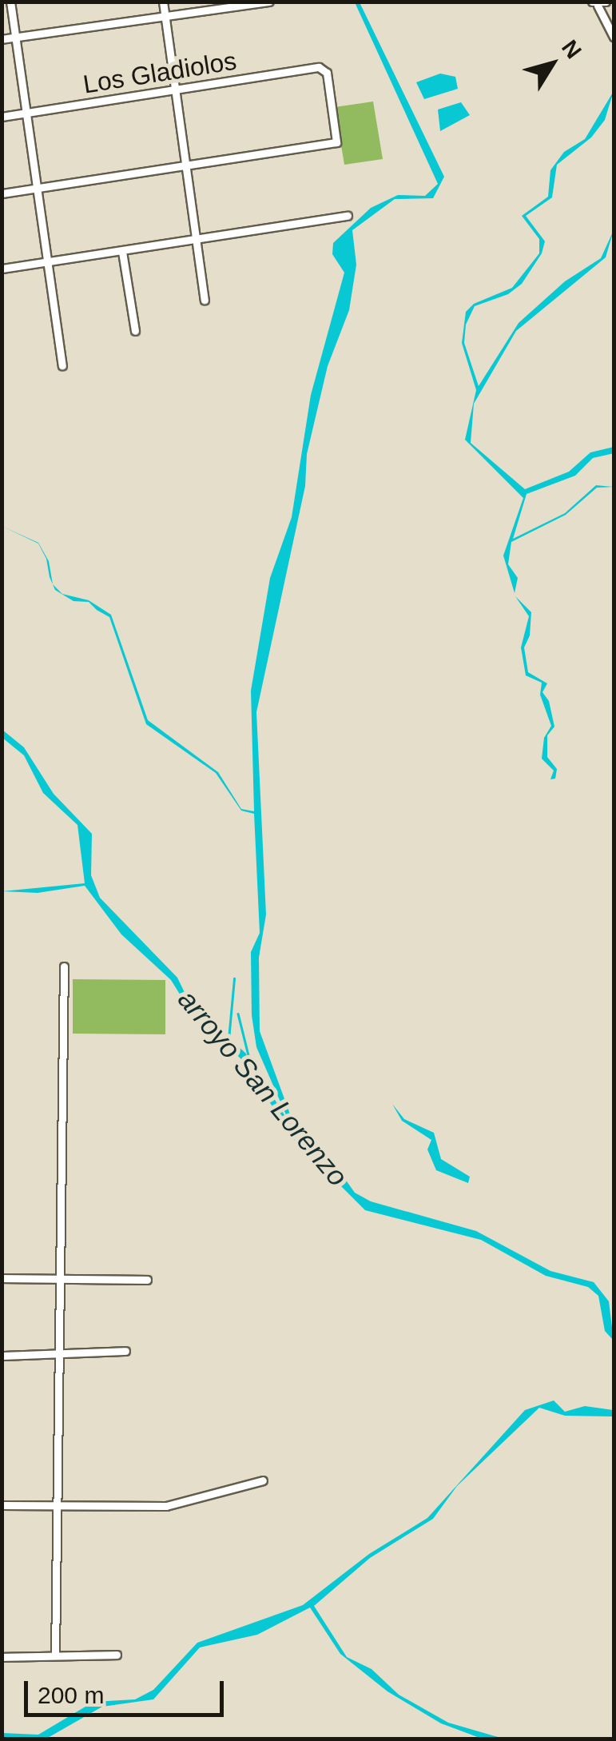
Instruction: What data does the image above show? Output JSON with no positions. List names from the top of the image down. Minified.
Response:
{"streets":{"street":["Los Gladiolos"]},"water":["arroyo San Lorenzo"],"scale_bar":"200 m","north":"top right"}
